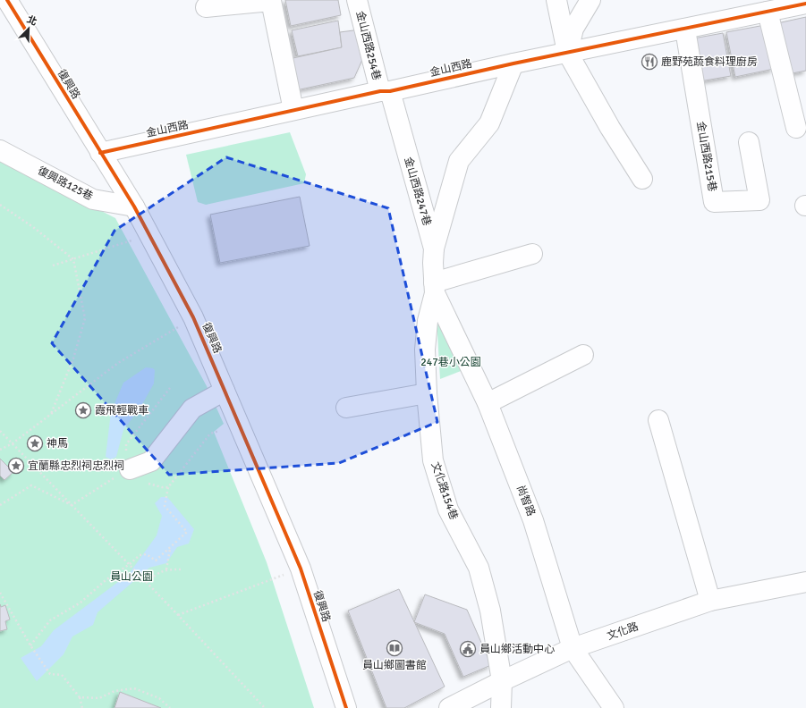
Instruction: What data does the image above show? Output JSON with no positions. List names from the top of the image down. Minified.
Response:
{"streets":{"street":["金山西路254巷","金山西路","復興路","金山西路215巷","復興路125巷","金山西路247巷","文化路154巷","尚智路","文化路"]},"crossings":[["金山西路254巷","金山西路"],["金山西路254巷","金山西路247巷"],["金山西路","復興路"],["金山西路","金山西路215巷"],["金山西路","金山西路247巷"],["復興路","復興路125巷"],["金山西路247巷","文化路154巷"],["金山西路247巷","尚智路"],["文化路154巷","尚智路"],["文化路154巷","文化路"],["尚智路","文化路"]],"parks":["247巷小公園","員山公園"],"places":{"restaurant":["鹿野苑蔬食料理廚房"],"place":["霞飛輕戰車","神馬","宜蘭縣忠烈祠忠烈祠"],"library":["員山鄉圖書館"],"public building":["員山鄉活動中心"]},"north":"top right"}
